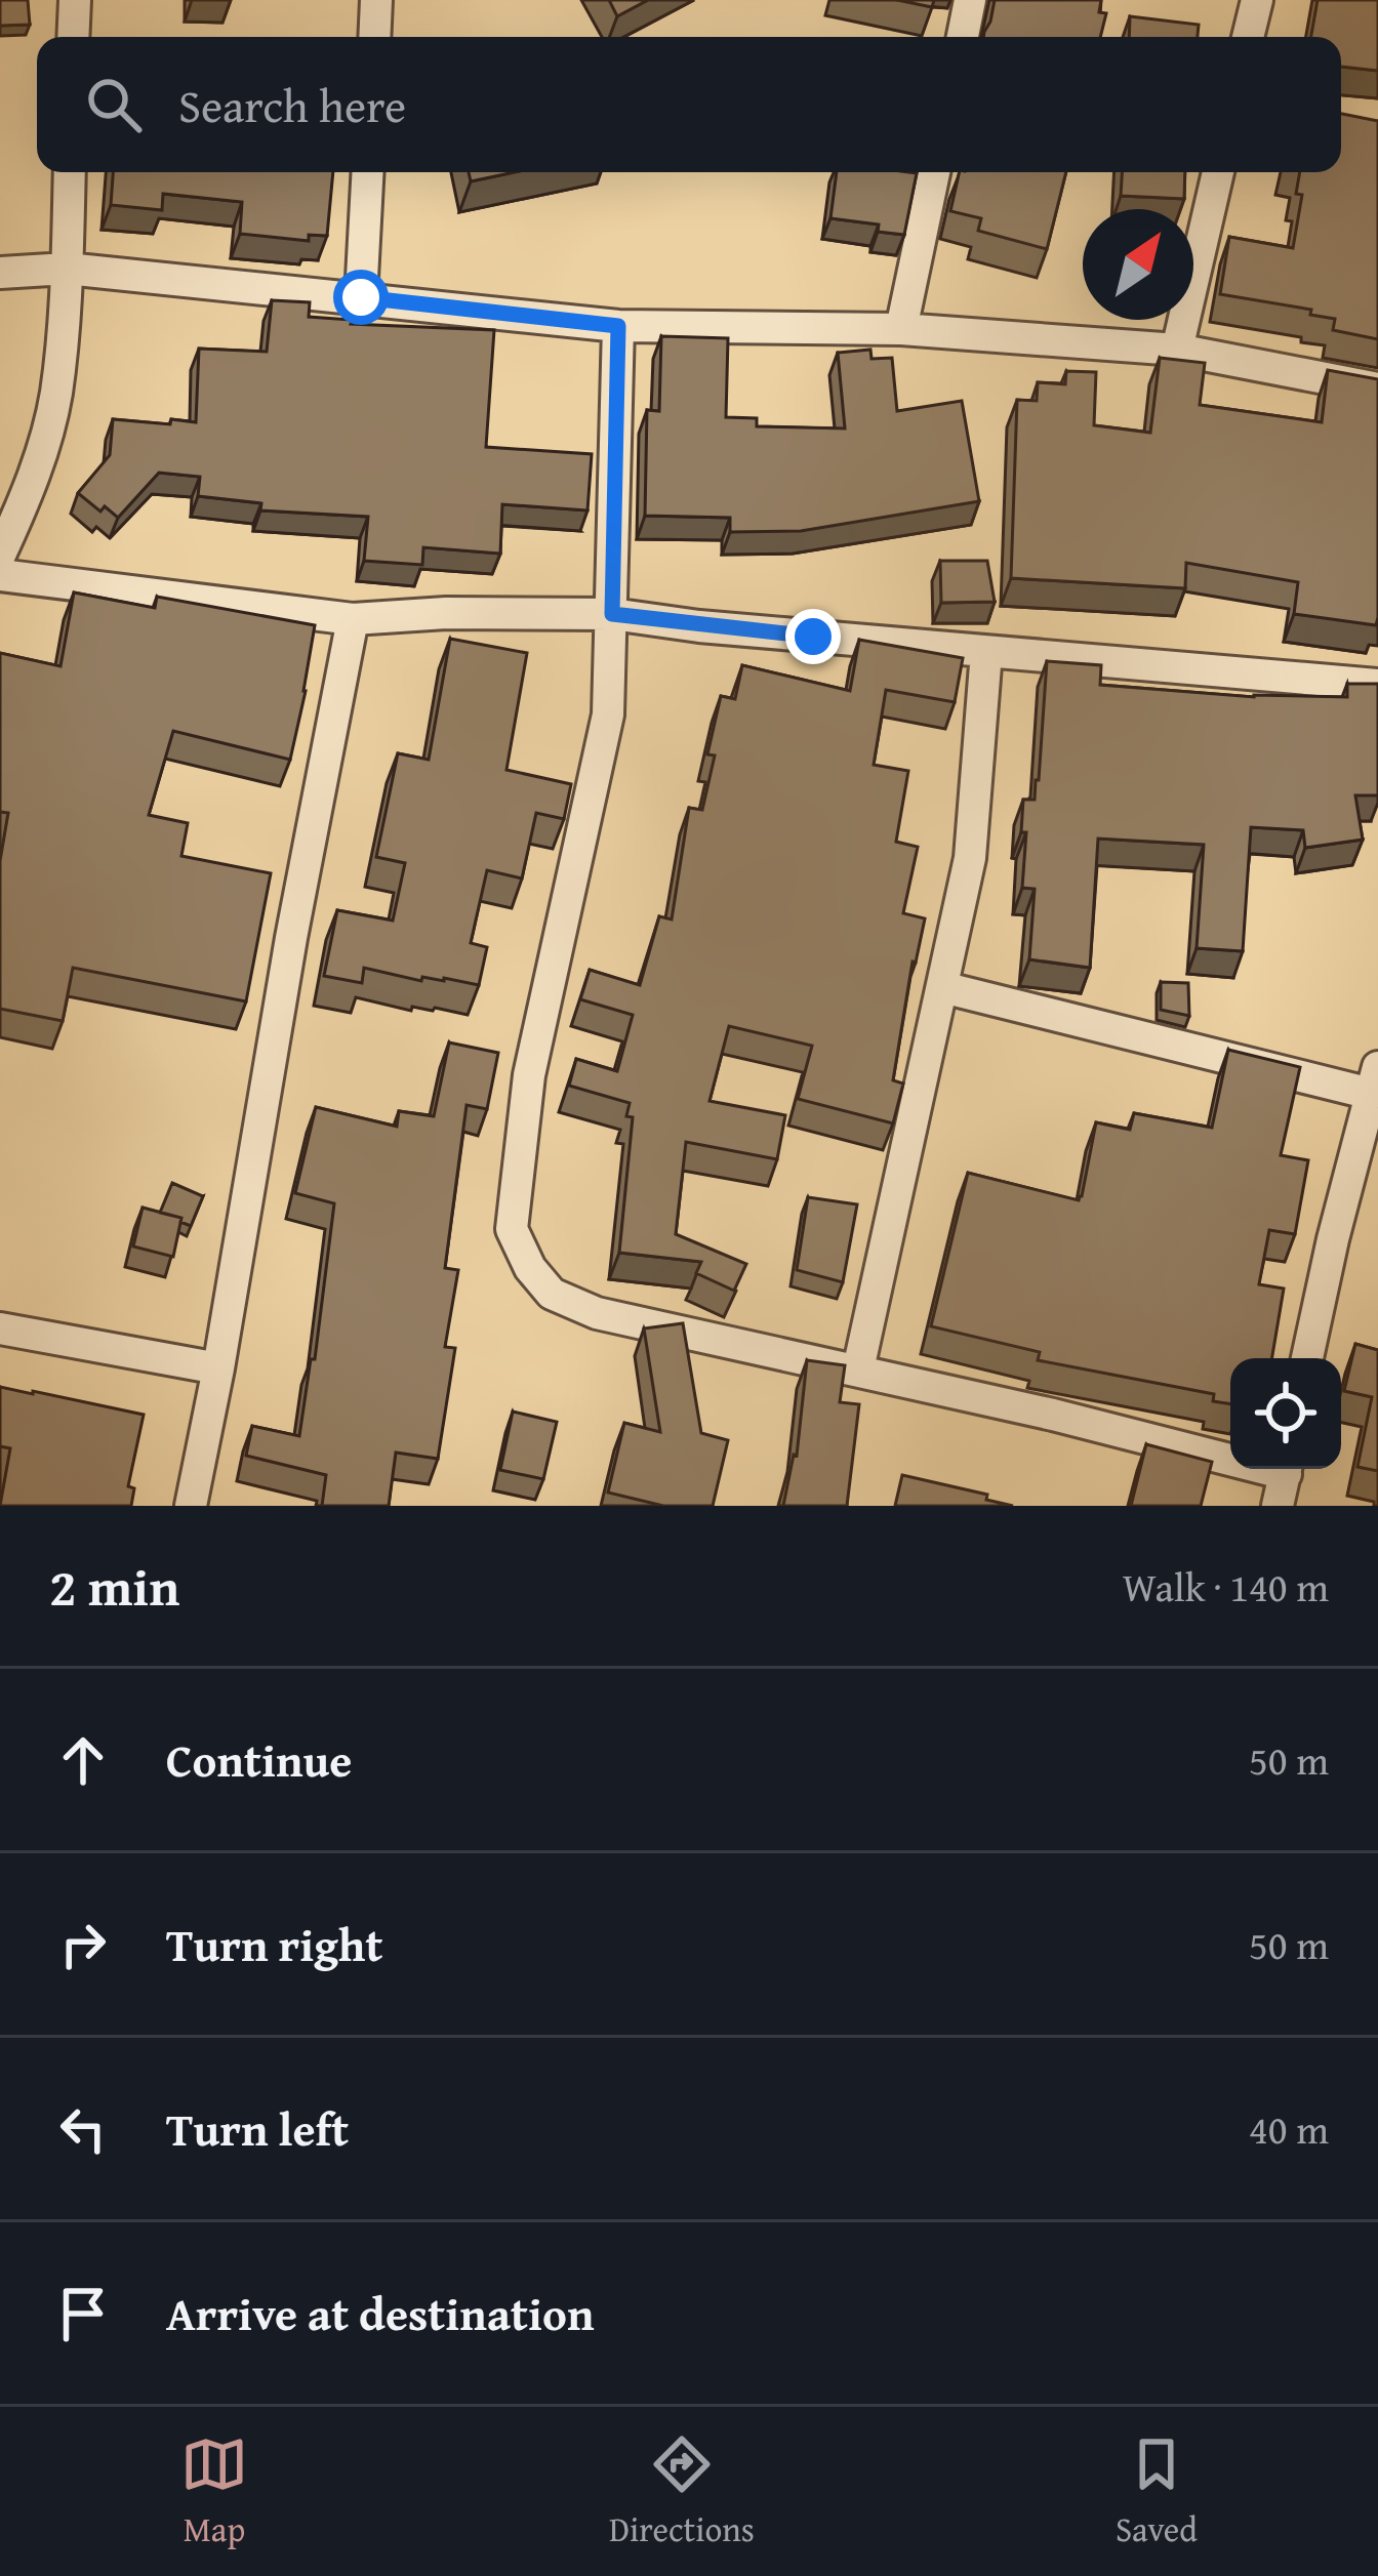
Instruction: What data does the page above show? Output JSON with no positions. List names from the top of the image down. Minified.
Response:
{"north":"top right","page":{"search":"Search here","heading":["2 min","Walk · 140 m"],"list":[["Continue","50 m"],["Turn right","50 m"],["Turn left","40 m"],"Arrive at destination"],"nav":["Map","Directions","Saved"]}}
